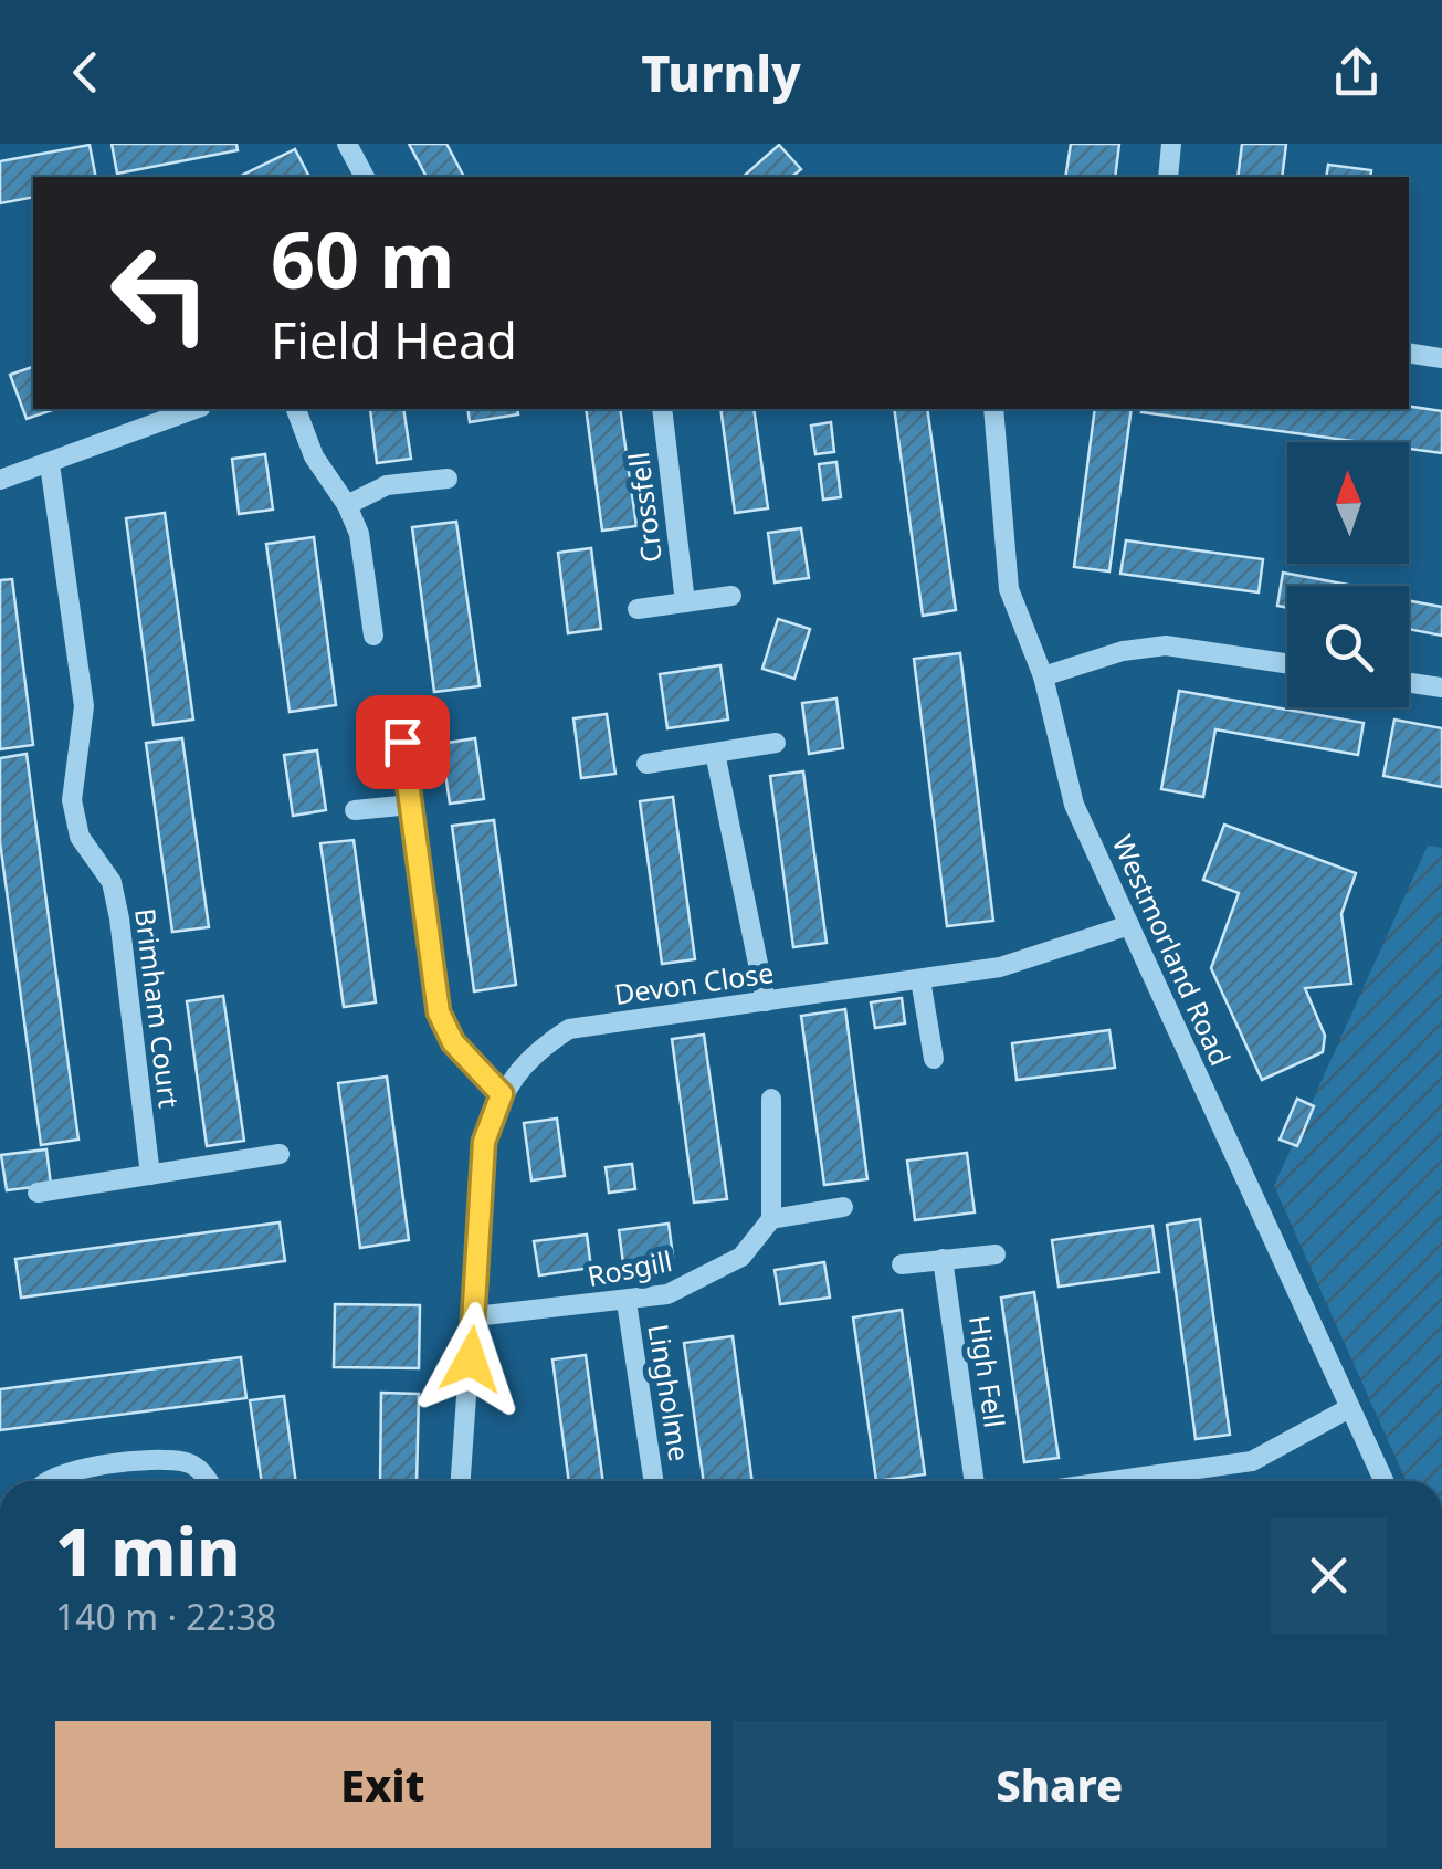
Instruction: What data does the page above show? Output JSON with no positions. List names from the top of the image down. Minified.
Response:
{"streets":{"street":["Crossfell","Westmorland Road","Devon Close","Brimham Court","Rosgill","High Fell","Lingholme"]},"crossings":[["Westmorland Road","Devon Close"],["Devon Close","Rosgill"],["Rosgill","Lingholme"]],"north":"top","page":{"header":"Turnly","turn":["60 m","Field Head"],"heading":["1 min","140 m · 22:38"],"buttons":["Exit","Share"]}}
